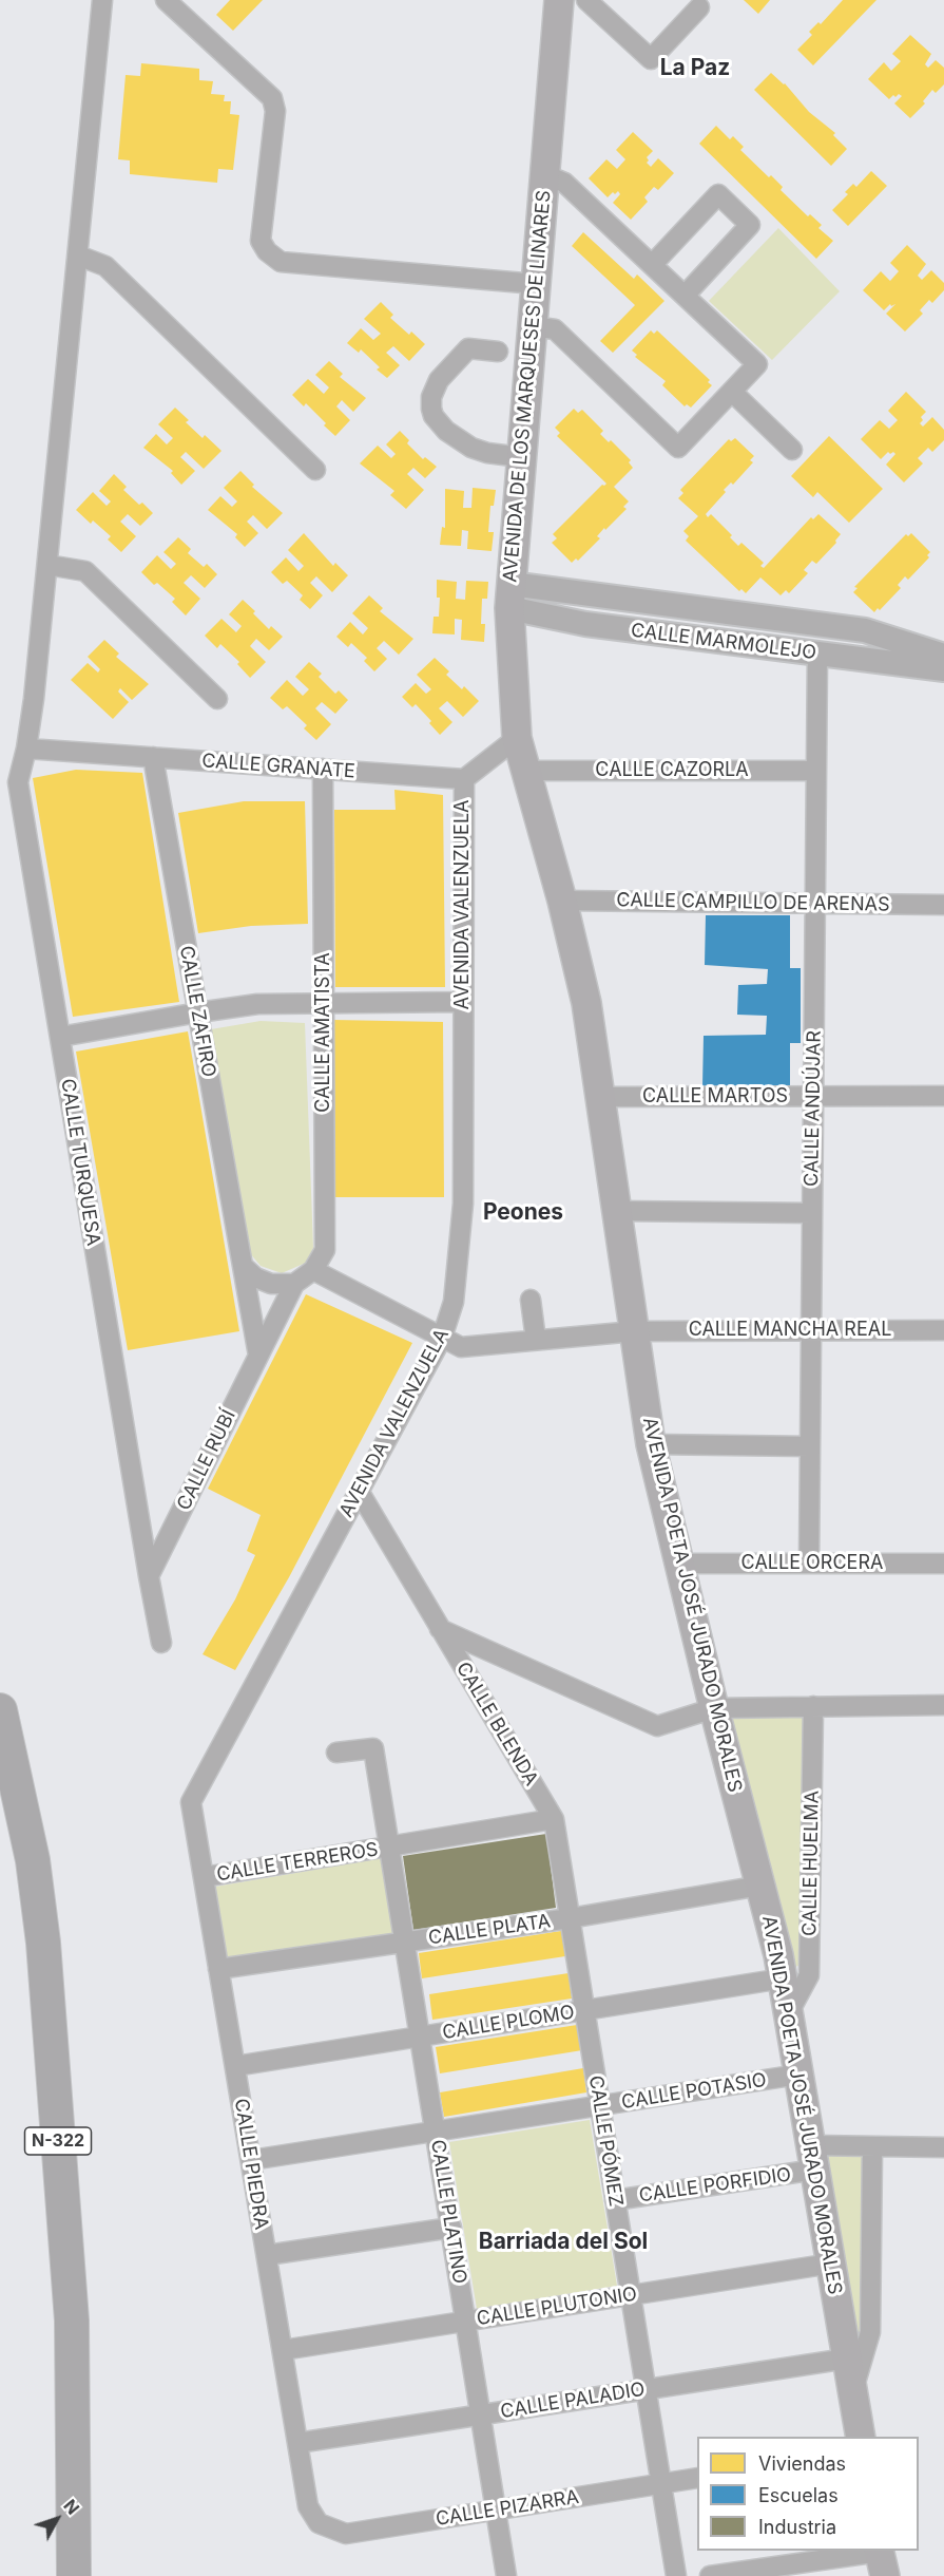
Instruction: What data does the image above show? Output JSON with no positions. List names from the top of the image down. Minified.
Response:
{"streets":{"highway":["N-322"],"main road":["AVENIDA DE LOS MARQUESES DE LINARES","AVENIDA POETA JOSÉ JURADO MORALES"],"street":["CALLE MARMOLEJO","CALLE GRANATE","CALLE CAZORLA","CALLE CAMPILLO DE ARENAS","AVENIDA VALENZUELA","CALLE ZAFIRO","CALLE AMATISTA","CALLE MARTOS","CALLE ANDÚJAR","CALLE TURQUESA","CALLE MANCHA REAL","CALLE RUBÍ","CALLE ORCERA","CALLE BLENDA","CALLE TERREROS","CALLE HUELMA","CALLE PLATA","CALLE PLOMO","CALLE POTASIO","CALLE PÓMEZ","CALLE PIEDRA","CALLE PORFIDIO","CALLE PLATINO","CALLE PLUTONIO","CALLE PALADIO","CALLE PIZARRA"]},"crossings":[["AVENIDA DE LOS MARQUESES DE LINARES","CALLE MARMOLEJO"],["AVENIDA DE LOS MARQUESES DE LINARES","CALLE CAZORLA"],["AVENIDA DE LOS MARQUESES DE LINARES","AVENIDA POETA JOSÉ JURADO MORALES"],["CALLE MARMOLEJO","CALLE ANDÚJAR"],["CALLE GRANATE","AVENIDA VALENZUELA"],["CALLE GRANATE","CALLE ZAFIRO"],["CALLE GRANATE","CALLE AMATISTA"],["CALLE GRANATE","CALLE TURQUESA"],["CALLE CAZORLA","CALLE ANDÚJAR"],["CALLE CAZORLA","AVENIDA POETA JOSÉ JURADO MORALES"],["CALLE CAMPILLO DE ARENAS","CALLE ANDÚJAR"],["CALLE CAMPILLO DE ARENAS","AVENIDA POETA JOSÉ JURADO MORALES"],["AVENIDA VALENZUELA","CALLE MANCHA REAL"],["AVENIDA VALENZUELA","CALLE BLENDA"],["AVENIDA VALENZUELA","CALLE PIEDRA"],["CALLE ZAFIRO","CALLE RUBÍ"],["CALLE AMATISTA","CALLE MANCHA REAL"],["CALLE MARTOS","CALLE ANDÚJAR"],["CALLE MARTOS","AVENIDA POETA JOSÉ JURADO MORALES"],["CALLE ANDÚJAR","CALLE MANCHA REAL"],["CALLE ANDÚJAR","CALLE ORCERA"],["CALLE TURQUESA","CALLE RUBÍ"],["CALLE MANCHA REAL","AVENIDA POETA JOSÉ JURADO MORALES"],["CALLE ORCERA","AVENIDA POETA JOSÉ JURADO MORALES"],["AVENIDA POETA JOSÉ JURADO MORALES","CALLE HUELMA"],["AVENIDA POETA JOSÉ JURADO MORALES","CALLE PLATA"],["AVENIDA POETA JOSÉ JURADO MORALES","CALLE PLOMO"],["AVENIDA POETA JOSÉ JURADO MORALES","CALLE POTASIO"],["AVENIDA POETA JOSÉ JURADO MORALES","CALLE PORFIDIO"],["AVENIDA POETA JOSÉ JURADO MORALES","CALLE PLUTONIO"],["AVENIDA POETA JOSÉ JURADO MORALES","CALLE PALADIO"],["CALLE BLENDA","CALLE TERREROS"],["CALLE BLENDA","CALLE PÓMEZ"],["CALLE TERREROS","CALLE PÓMEZ"],["CALLE TERREROS","CALLE PIEDRA"],["CALLE TERREROS","CALLE PLATINO"],["CALLE PLATA","CALLE PÓMEZ"],["CALLE PLATA","CALLE PIEDRA"],["CALLE PLATA","CALLE PLATINO"],["CALLE PLOMO","CALLE PÓMEZ"],["CALLE PLOMO","CALLE PIEDRA"],["CALLE PLOMO","CALLE PLATINO"],["CALLE POTASIO","CALLE PÓMEZ"],["CALLE POTASIO","CALLE PIEDRA"],["CALLE POTASIO","CALLE PLATINO"],["CALLE PÓMEZ","CALLE PORFIDIO"],["CALLE PÓMEZ","CALLE PLUTONIO"],["CALLE PÓMEZ","CALLE PALADIO"],["CALLE PÓMEZ","CALLE PIZARRA"],["CALLE PIEDRA","CALLE PLUTONIO"],["CALLE PIEDRA","CALLE PALADIO"],["CALLE PIEDRA","CALLE PIZARRA"],["CALLE PLATINO","CALLE PLUTONIO"],["CALLE PLATINO","CALLE PALADIO"],["CALLE PLATINO","CALLE PIZARRA"]],"districts":["La Paz","Peones","Barriada del Sol"],"legend":["Viviendas","Escuelas","Industria"],"north":"top right"}
